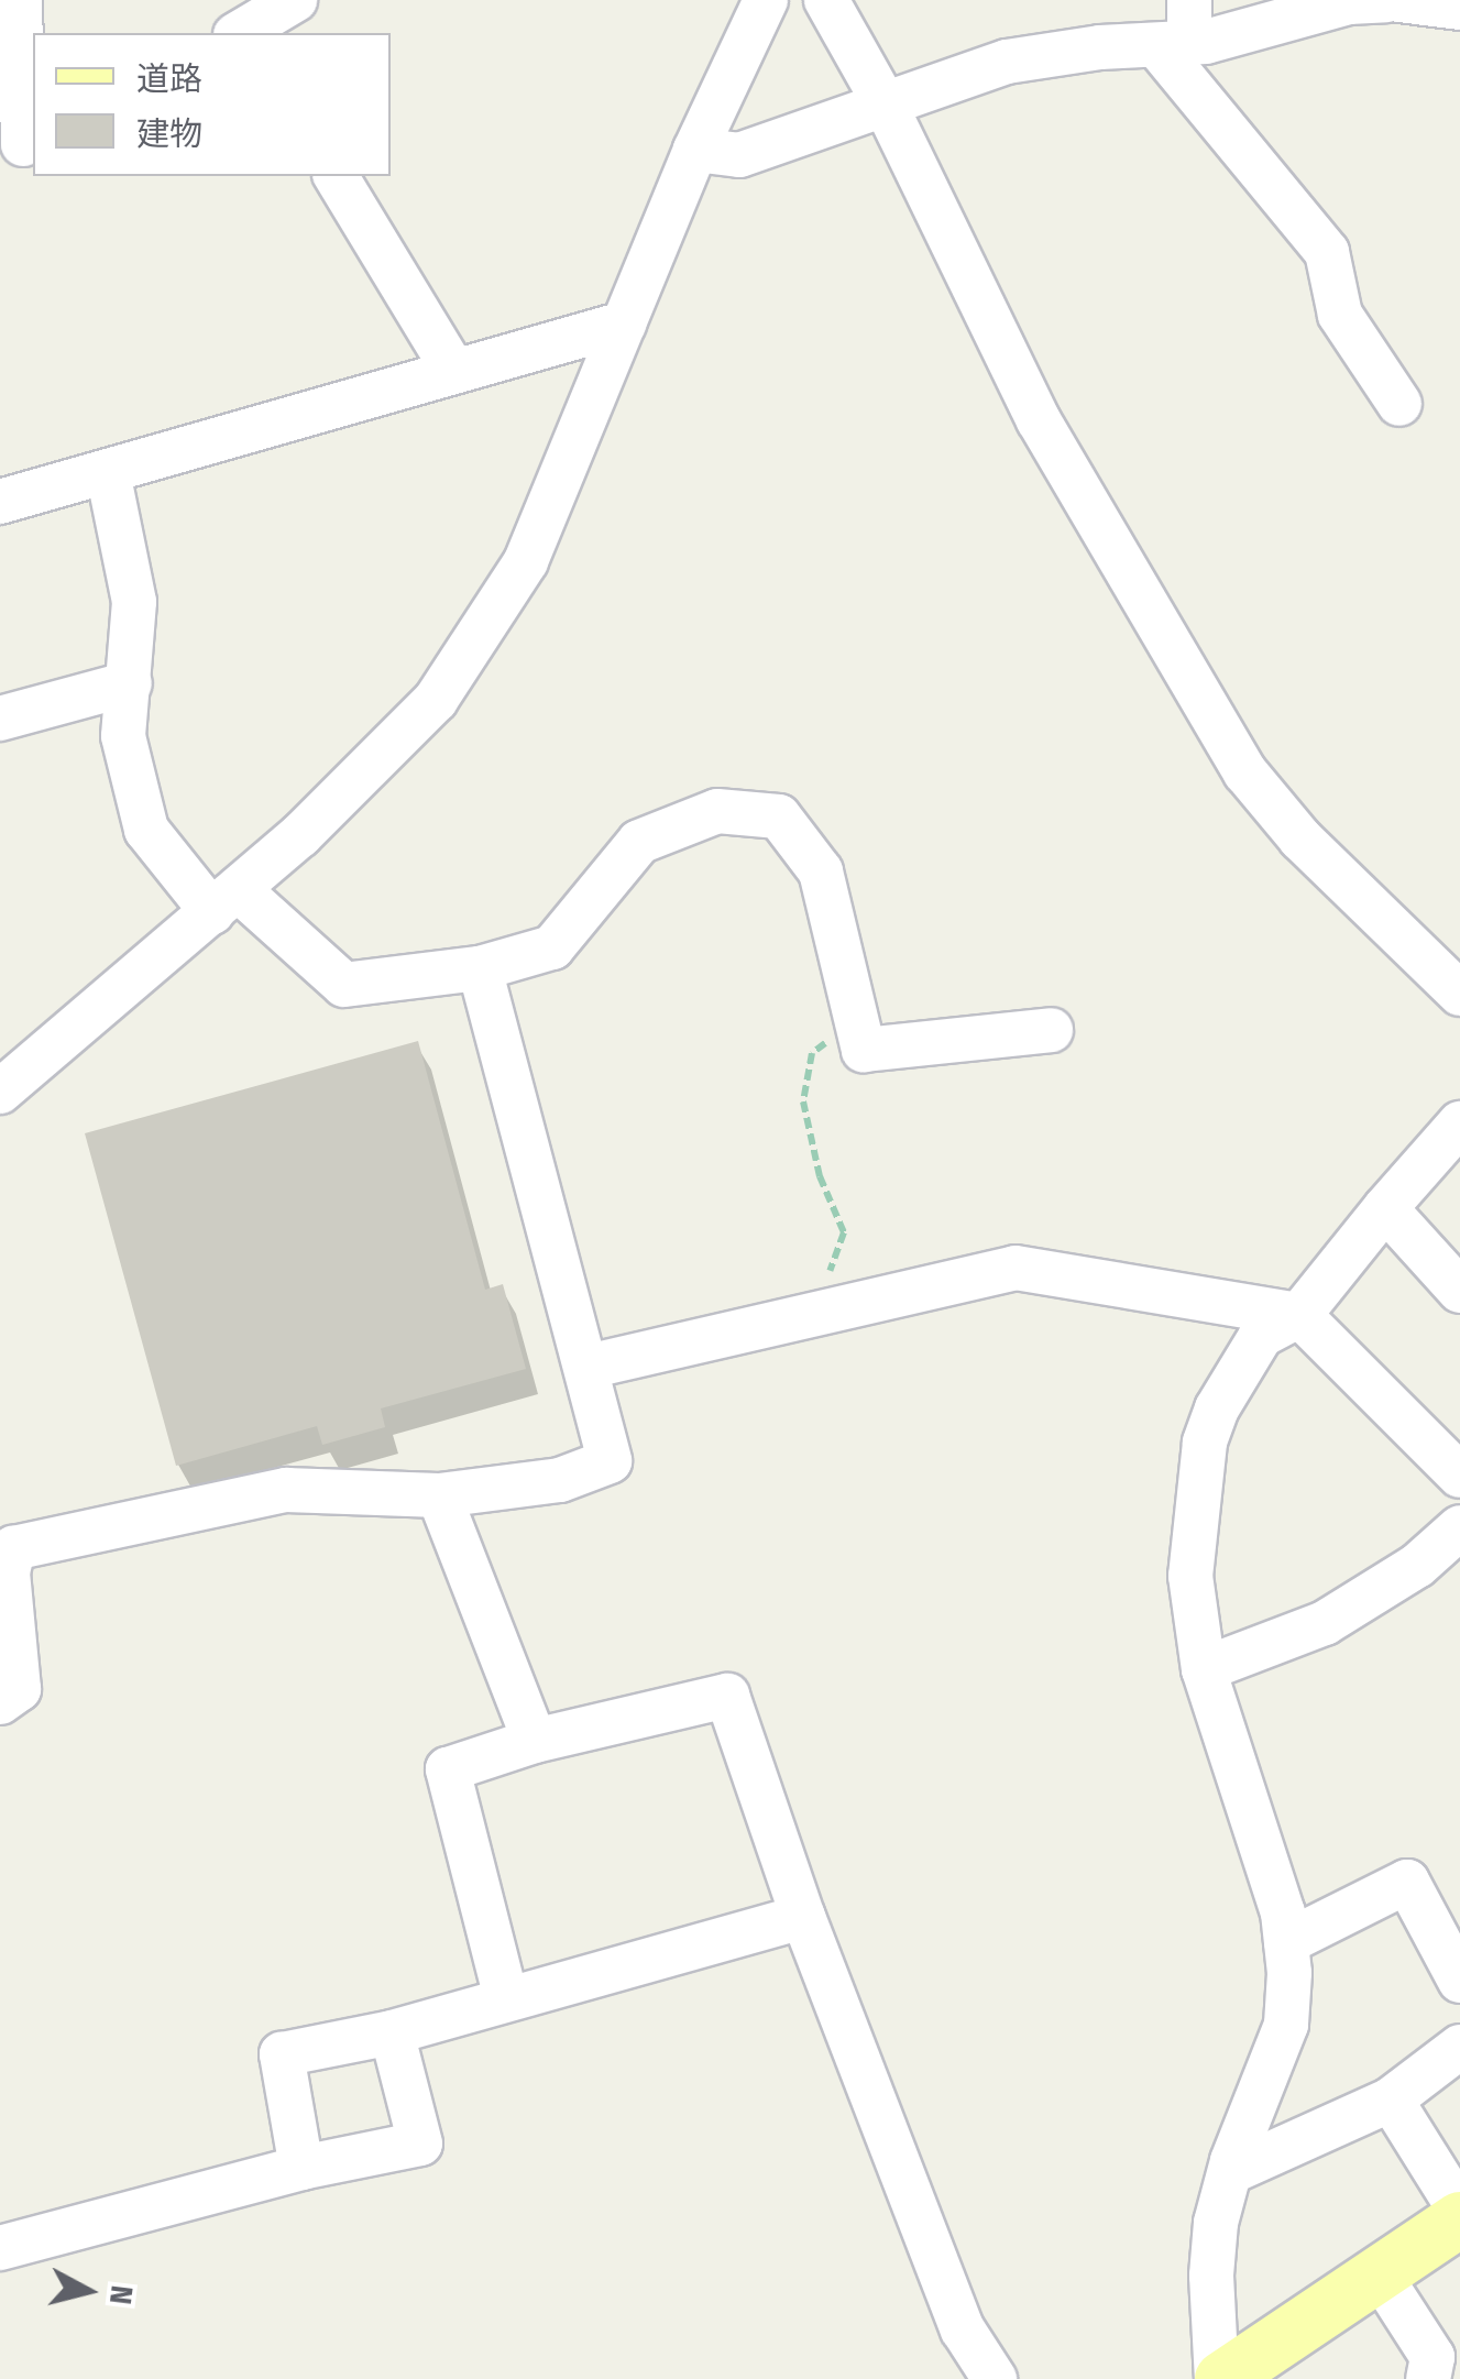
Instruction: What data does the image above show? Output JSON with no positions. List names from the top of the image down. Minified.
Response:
{"legend":["道路","建物"],"north":"right"}
